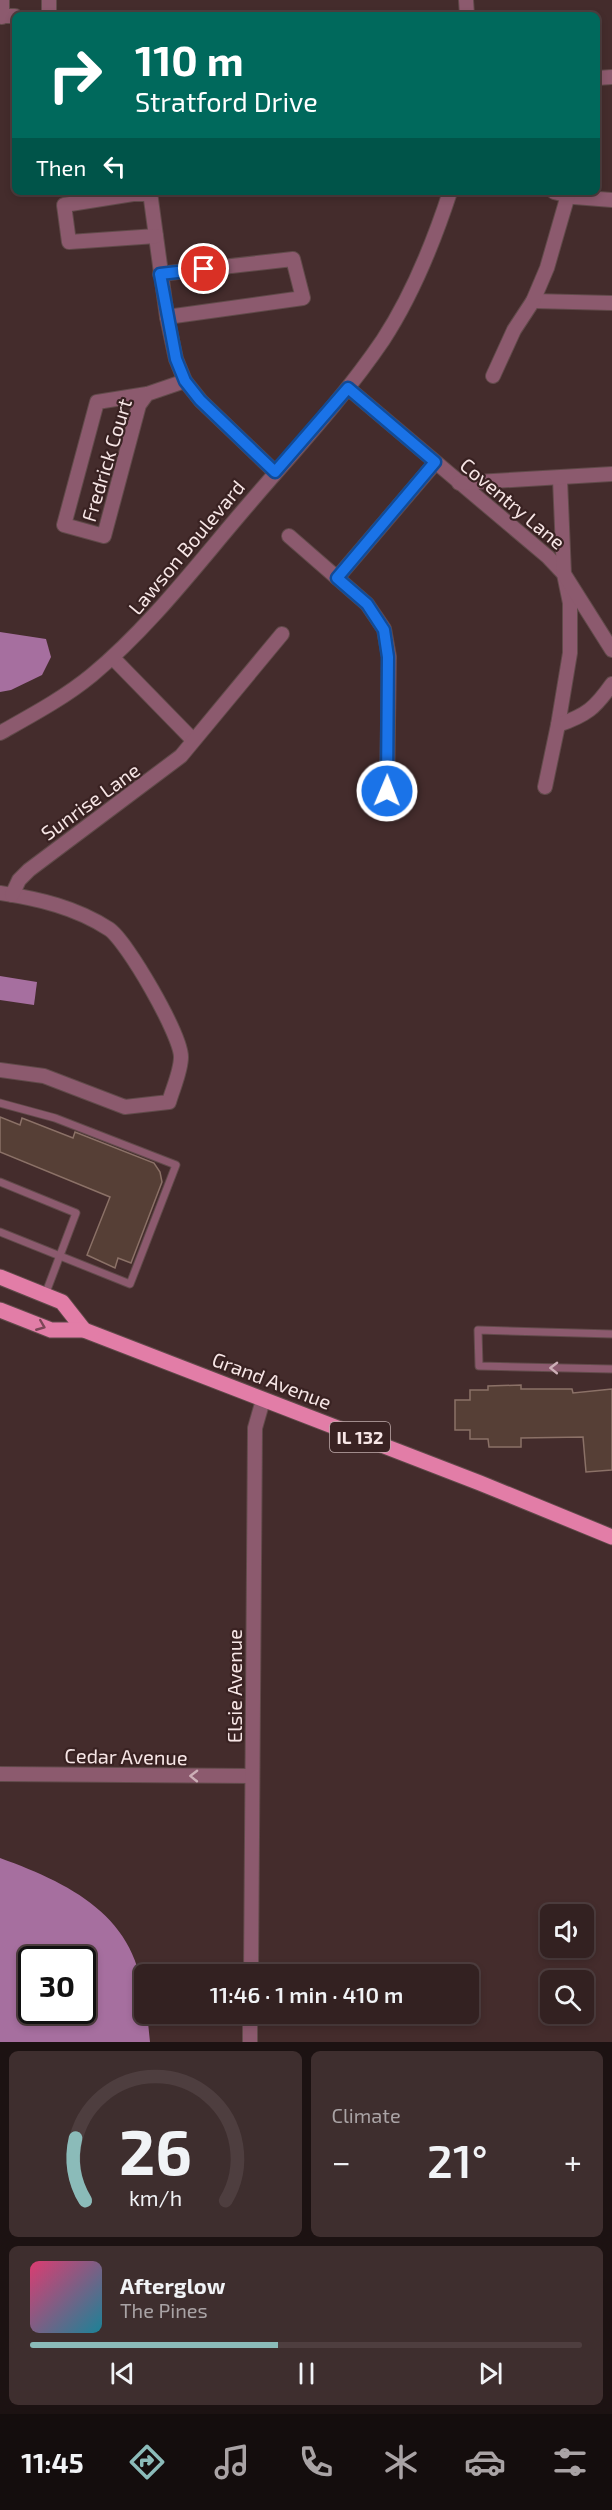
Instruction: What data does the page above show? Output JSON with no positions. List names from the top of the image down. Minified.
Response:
{"streets":{"main road":["Grand Avenue","IL 132"],"street":["Fredrick Court","Coventry Lane","Lawson Boulevard","Sunrise Lane","Elsie Avenue","Cedar Avenue"]},"crossings":[["Coventry Lane","Lawson Boulevard"],["Grand Avenue","Elsie Avenue"],["Elsie Avenue","Cedar Avenue"]],"one_way":["Cedar Avenue"],"page":{"turn":["110 m","Stratford Drive"],"then":"Then","limit":"30","trip":"11:46 · 1 min · 410 m","tile":"Climate","heat":["−","21°","+"],"song":["Afterglow","The Pines"],"tabs":"11:45","gauge":["26","km/h"]}}
